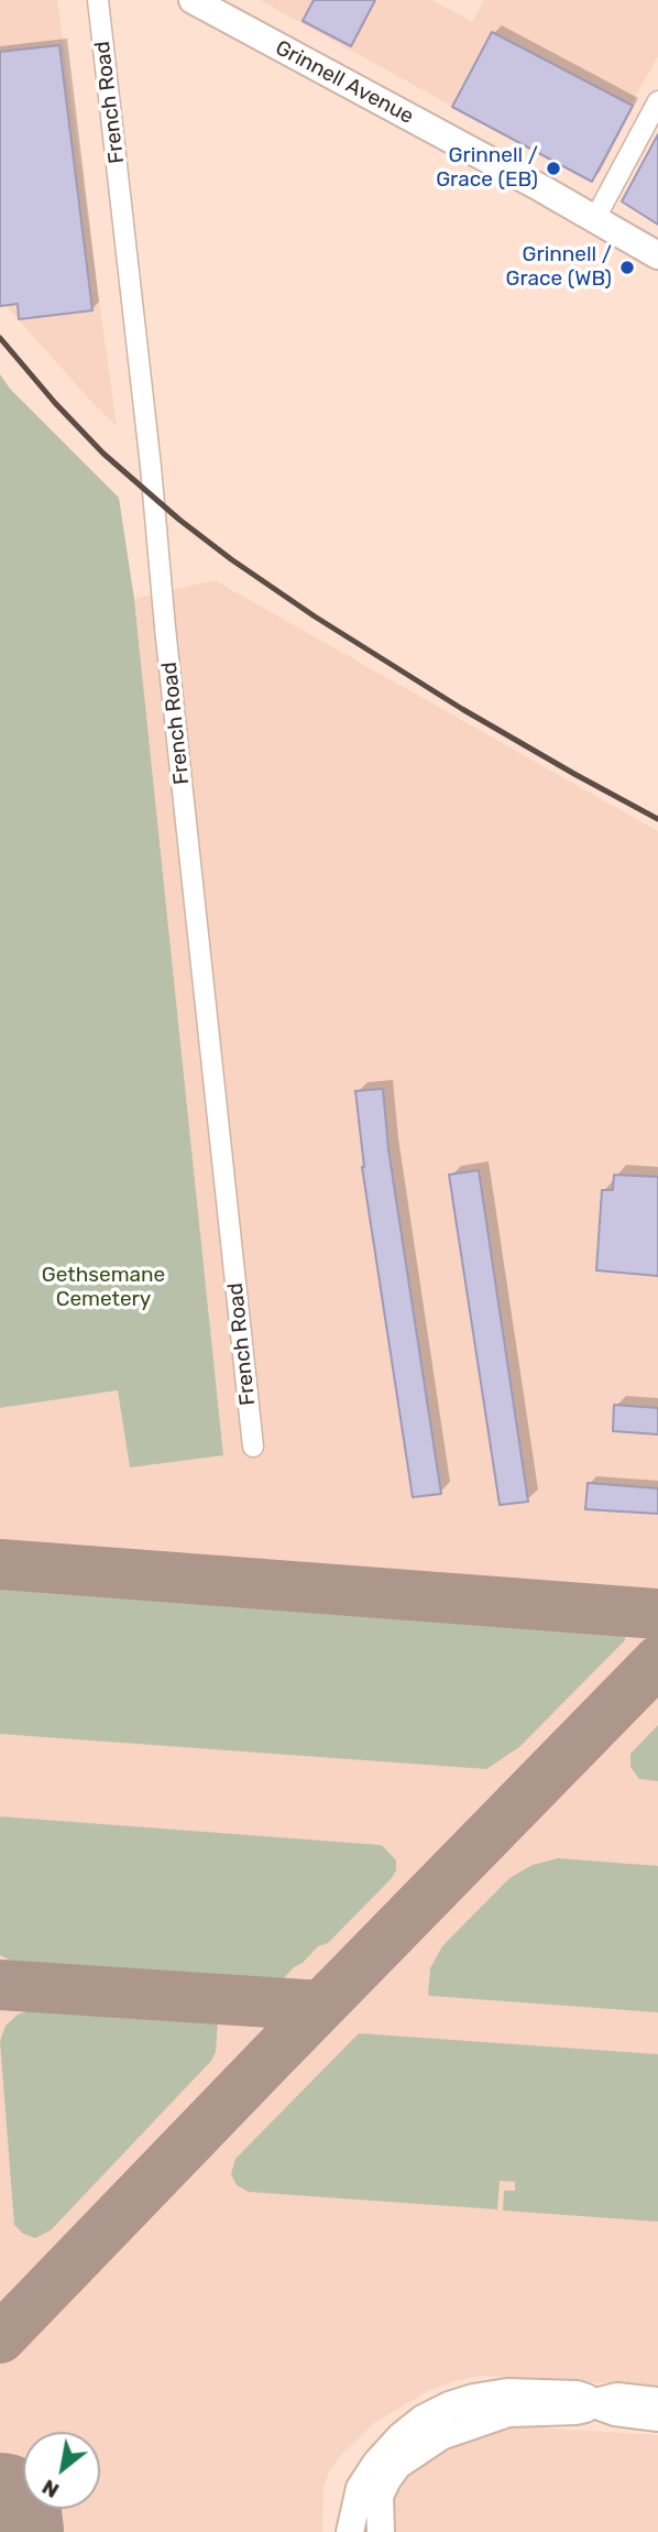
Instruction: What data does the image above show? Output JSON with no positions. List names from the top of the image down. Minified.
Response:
{"streets":{"street":["Grinnell Avenue","French Road"]},"parks":["Gethsemane Cemetery"],"places":["Grinnell / Grace (EB)","Grinnell / Grace (WB)"],"north":"bottom left"}
